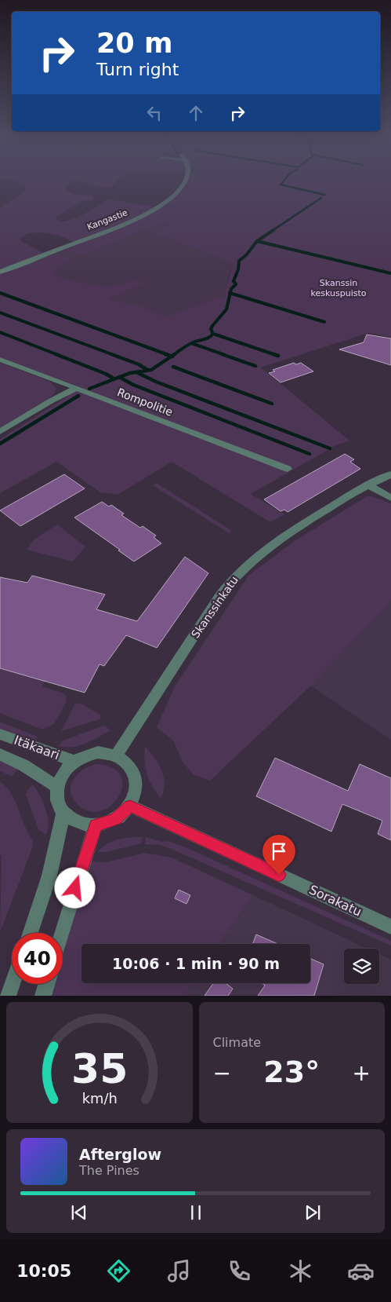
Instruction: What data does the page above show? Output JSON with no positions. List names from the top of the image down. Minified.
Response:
{"streets":{"street":["Kangastie","Rompolitie","Skanssinkatu","Itäkaari","Sorakatu"]},"crossings":[["Skanssinkatu","Itäkaari"],["Skanssinkatu","Sorakatu"],["Itäkaari","Sorakatu"]],"parks":["Skanssin keskuspuisto"],"page":{"turn":["20 m","Turn right"],"limit":"40","trip":"10:06 · 1 min · 90 m","tile":"Climate","heat":["−","23°","+"],"song":["Afterglow","The Pines"],"tabs":"10:05","gauge":["35","km/h"]}}
